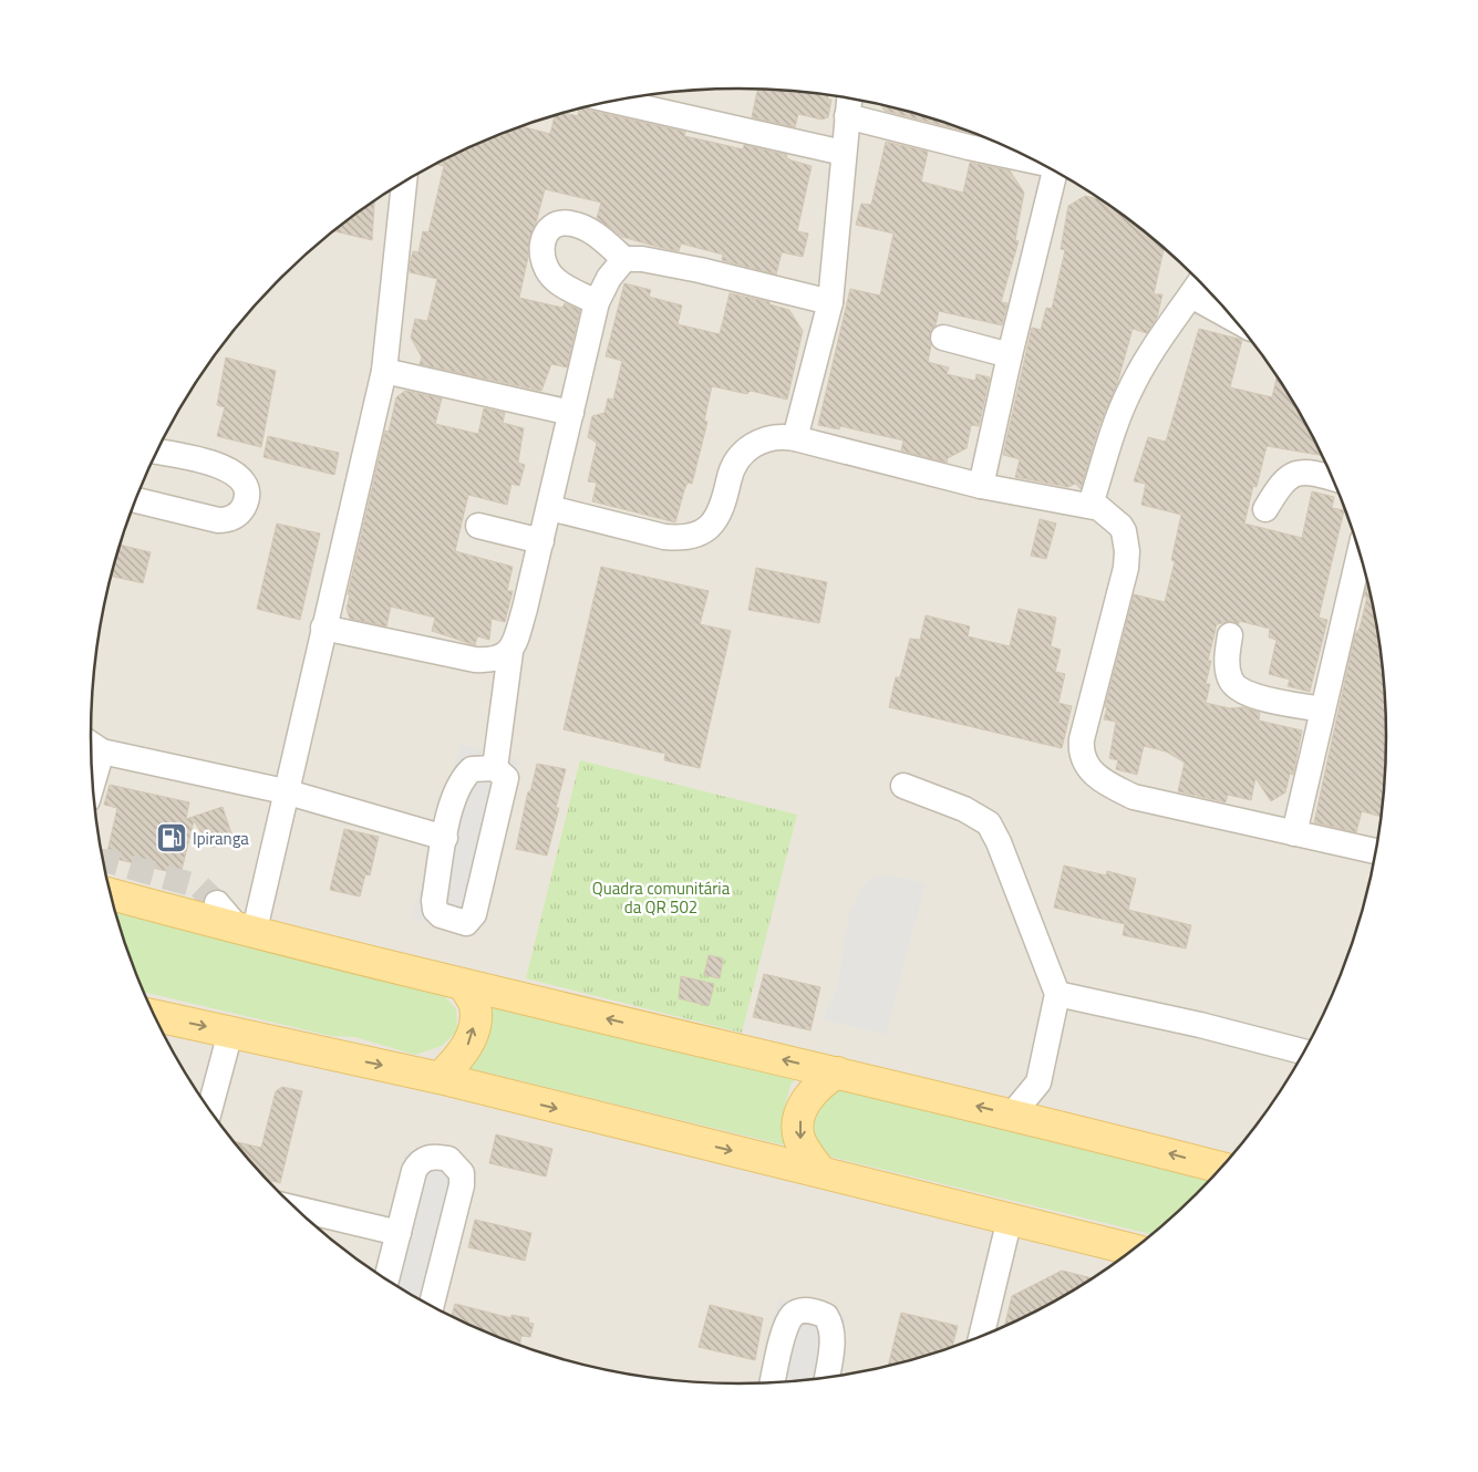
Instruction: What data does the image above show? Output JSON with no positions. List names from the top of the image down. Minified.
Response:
{"parks":["Quadra comunitária da QR 502"],"places":{"fuel station":["Ipiranga"]}}
